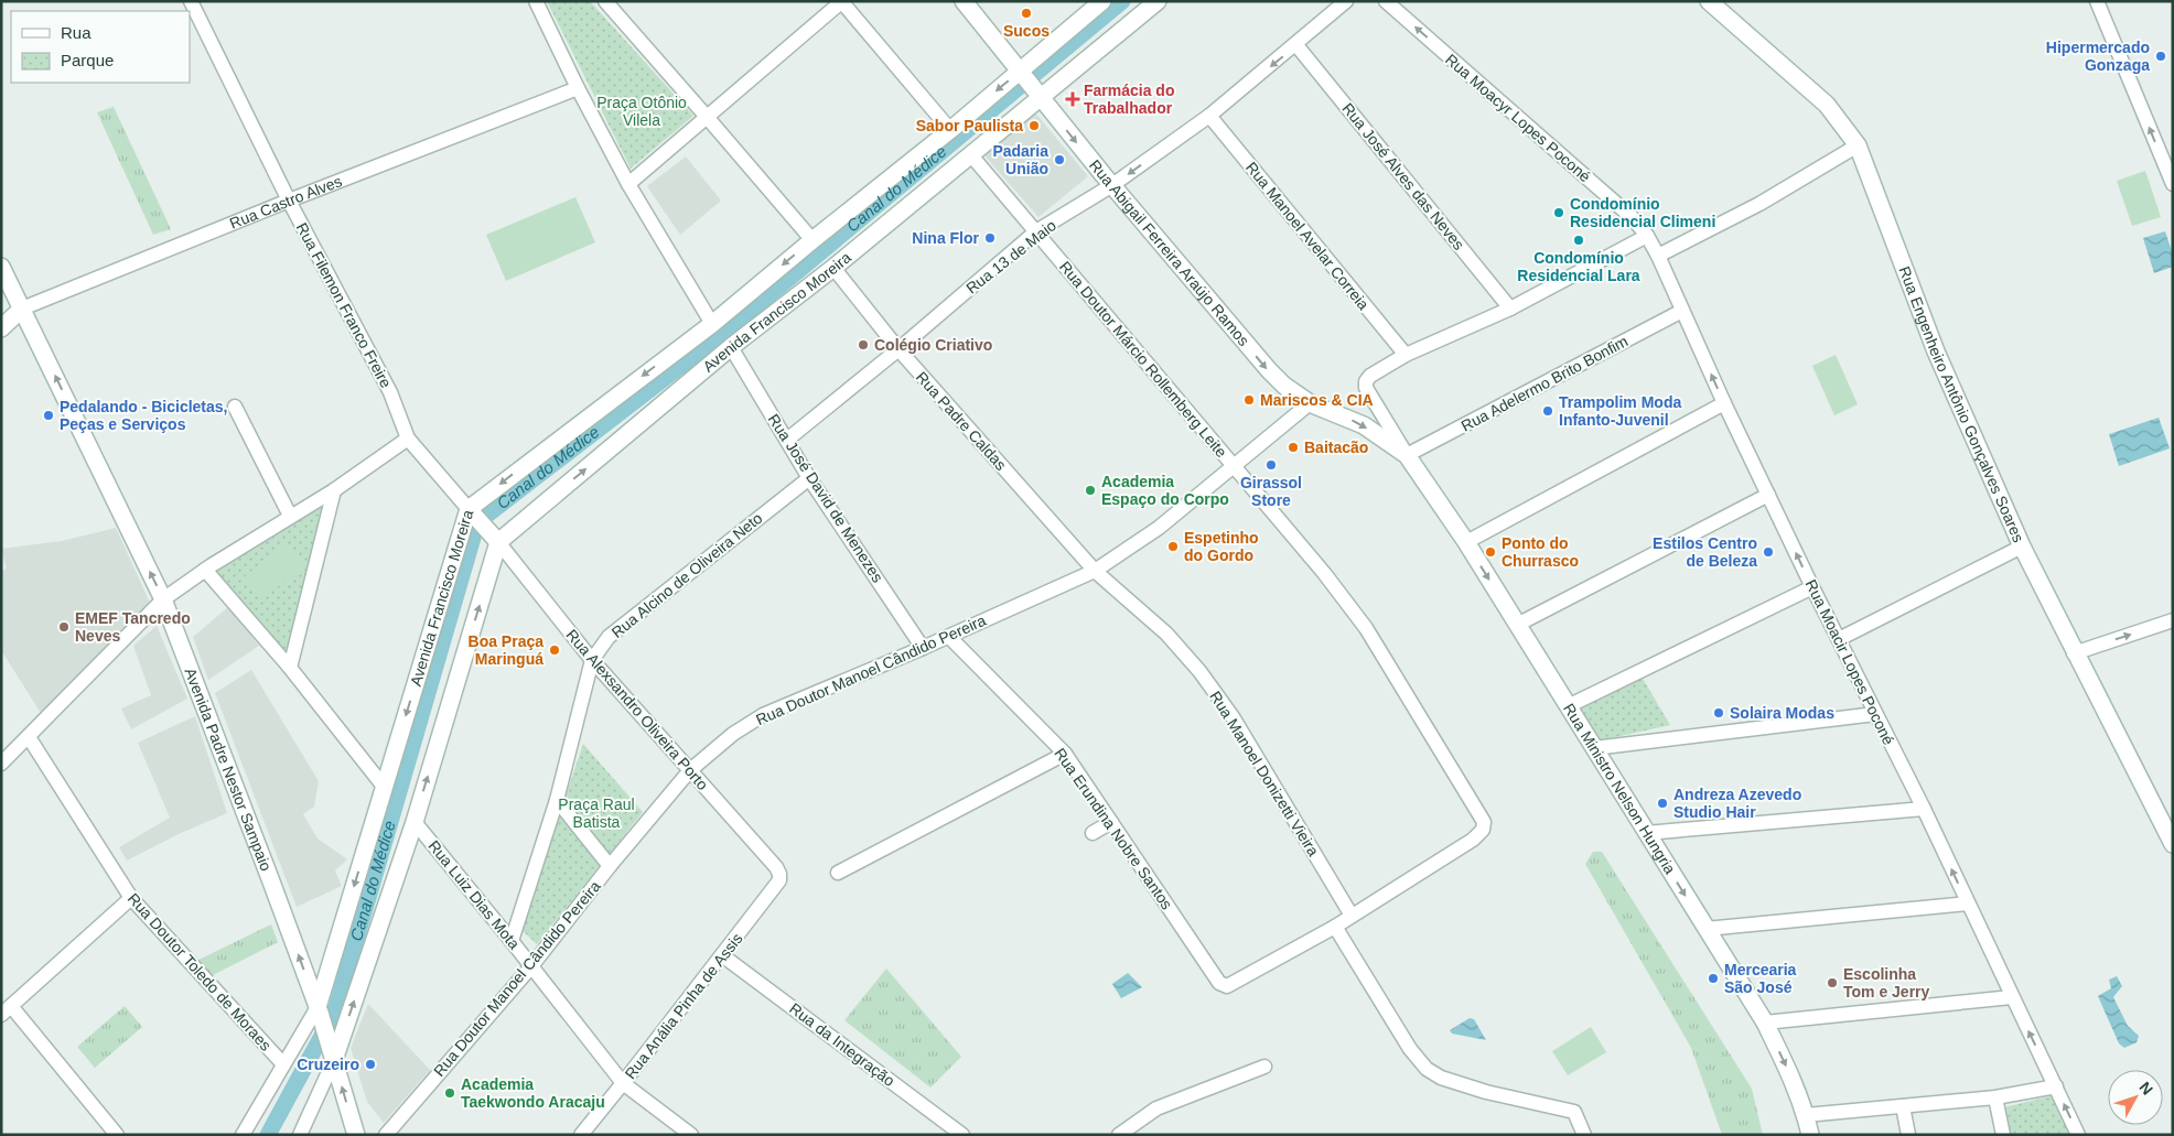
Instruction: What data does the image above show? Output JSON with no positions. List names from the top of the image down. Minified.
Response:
{"streets":{"street":["Rua Moacyr Lopes Poconé","Rua José Alves das Neves","Rua Castro Alves","Rua Manoel Avelar Correia","Rua Abigail Ferreira Araújo Ramos","Rua 13 de Maio","Rua Filemon Franco Freire","Avenida Francisco Moreira","Rua Doutor Márcio Rollemberg Leite","Rua Adelermo Brito Bonfim","Rua Engenheiro Antônio Gonçalves Soares","Rua Padre Caldas","Rua José David de Menezes","Rua Alcino de Oliveira Neto","Rua Moacir Lopes Poconé","Rua Doutor Manoel Cândido Pereira","Rua Alexsandro Oliveira Porto","Avenida Padre Nestor Sampaio","Rua Manoel Donizetti Vieira","Rua Ministro Nelson Hungria","Rua Erundina Nobre Santos","Rua Luiz Dias Mota","Rua Doutor Toledo de Moraes","Rua Anália Pinha de Assis","Rua da Integração"]},"crossings":[["Rua Moacyr Lopes Poconé","Rua Moacir Lopes Poconé"],["Rua José Alves das Neves","Rua 13 de Maio"],["Rua Castro Alves","Rua Filemon Franco Freire"],["Rua Castro Alves","Avenida Padre Nestor Sampaio"],["Rua Manoel Avelar Correia","Rua 13 de Maio"],["Rua Manoel Avelar Correia","Rua Ministro Nelson Hungria"],["Rua Abigail Ferreira Araújo Ramos","Rua 13 de Maio"],["Rua Abigail Ferreira Araújo Ramos","Avenida Francisco Moreira"],["Rua Abigail Ferreira Araújo Ramos","Rua Doutor Manoel Cândido Pereira"],["Rua Abigail Ferreira Araújo Ramos","Rua Ministro Nelson Hungria"],["Rua 13 de Maio","Rua Doutor Márcio Rollemberg Leite"],["Rua 13 de Maio","Rua Padre Caldas"],["Rua 13 de Maio","Rua José David de Menezes"],["Rua Filemon Franco Freire","Avenida Francisco Moreira"],["Avenida Francisco Moreira","Rua Doutor Márcio Rollemberg Leite"],["Avenida Francisco Moreira","Rua Padre Caldas"],["Avenida Francisco Moreira","Rua José David de Menezes"],["Avenida Francisco Moreira","Rua Alexsandro Oliveira Porto"],["Avenida Francisco Moreira","Avenida Padre Nestor Sampaio"],["Avenida Francisco Moreira","Rua Doutor Toledo de Moraes"],["Rua Doutor Márcio Rollemberg Leite","Rua Doutor Manoel Cândido Pereira"],["Rua Doutor Márcio Rollemberg Leite","Rua Manoel Donizetti Vieira"],["Rua Adelermo Brito Bonfim","Rua Moacir Lopes Poconé"],["Rua Adelermo Brito Bonfim","Rua Ministro Nelson Hungria"],["Rua Padre Caldas","Rua Doutor Manoel Cândido Pereira"],["Rua Padre Caldas","Rua Manoel Donizetti Vieira"],["Rua José David de Menezes","Rua Alcino de Oliveira Neto"],["Rua José David de Menezes","Rua Doutor Manoel Cândido Pereira"],["Rua Alcino de Oliveira Neto","Rua Alexsandro Oliveira Porto"],["Rua Alcino de Oliveira Neto","Rua Luiz Dias Mota"],["Rua Doutor Manoel Cândido Pereira","Rua Alexsandro Oliveira Porto"],["Rua Doutor Manoel Cândido Pereira","Rua Manoel Donizetti Vieira"],["Rua Doutor Manoel Cândido Pereira","Rua Ministro Nelson Hungria"],["Rua Doutor Manoel Cândido Pereira","Rua Erundina Nobre Santos"],["Rua Doutor Manoel Cândido Pereira","Rua Luiz Dias Mota"],["Rua Alexsandro Oliveira Porto","Rua Anália Pinha de Assis"],["Rua Luiz Dias Mota","Rua Anália Pinha de Assis"],["Rua Anália Pinha de Assis","Rua da Integração"]],"one_way":["Rua Moacyr Lopes Poconé","Rua Abigail Ferreira Araújo Ramos","Rua Moacir Lopes Poconé","Rua Ministro Nelson Hungria"],"water":["Canal do Médice"],"parks":["Praça Otônio Vilela","Praça Raul Batista"],"places":{"other":["Sucos","Hipermercado Gonzaga","Sabor Paulista","Padaria União","Condomínio Residencial Climeni","Nina Flor","Condomínio Residencial Lara","Colégio Criativo","Mariscos & CIA","Trampolim Moda Infanto-Juvenil","Pedalando - Bicicletas, Peças e Serviços","Baitacão","Girassol Store","Academia Espaço do Corpo","Espetinho do Gordo","Ponto do Churrasco","Estilos Centro de Beleza","EMEF Tancredo Neves","Boa Praça Maringuá","Solaira Modas","Andreza Azevedo Studio Hair","Mercearia São José","Escolinha Tom e Jerry","Cruzeiro","Academia Taekwondo Aracaju"],"health":["Farmácia do Trabalhador"]},"legend":["Rua","Parque"],"north":"top right"}
